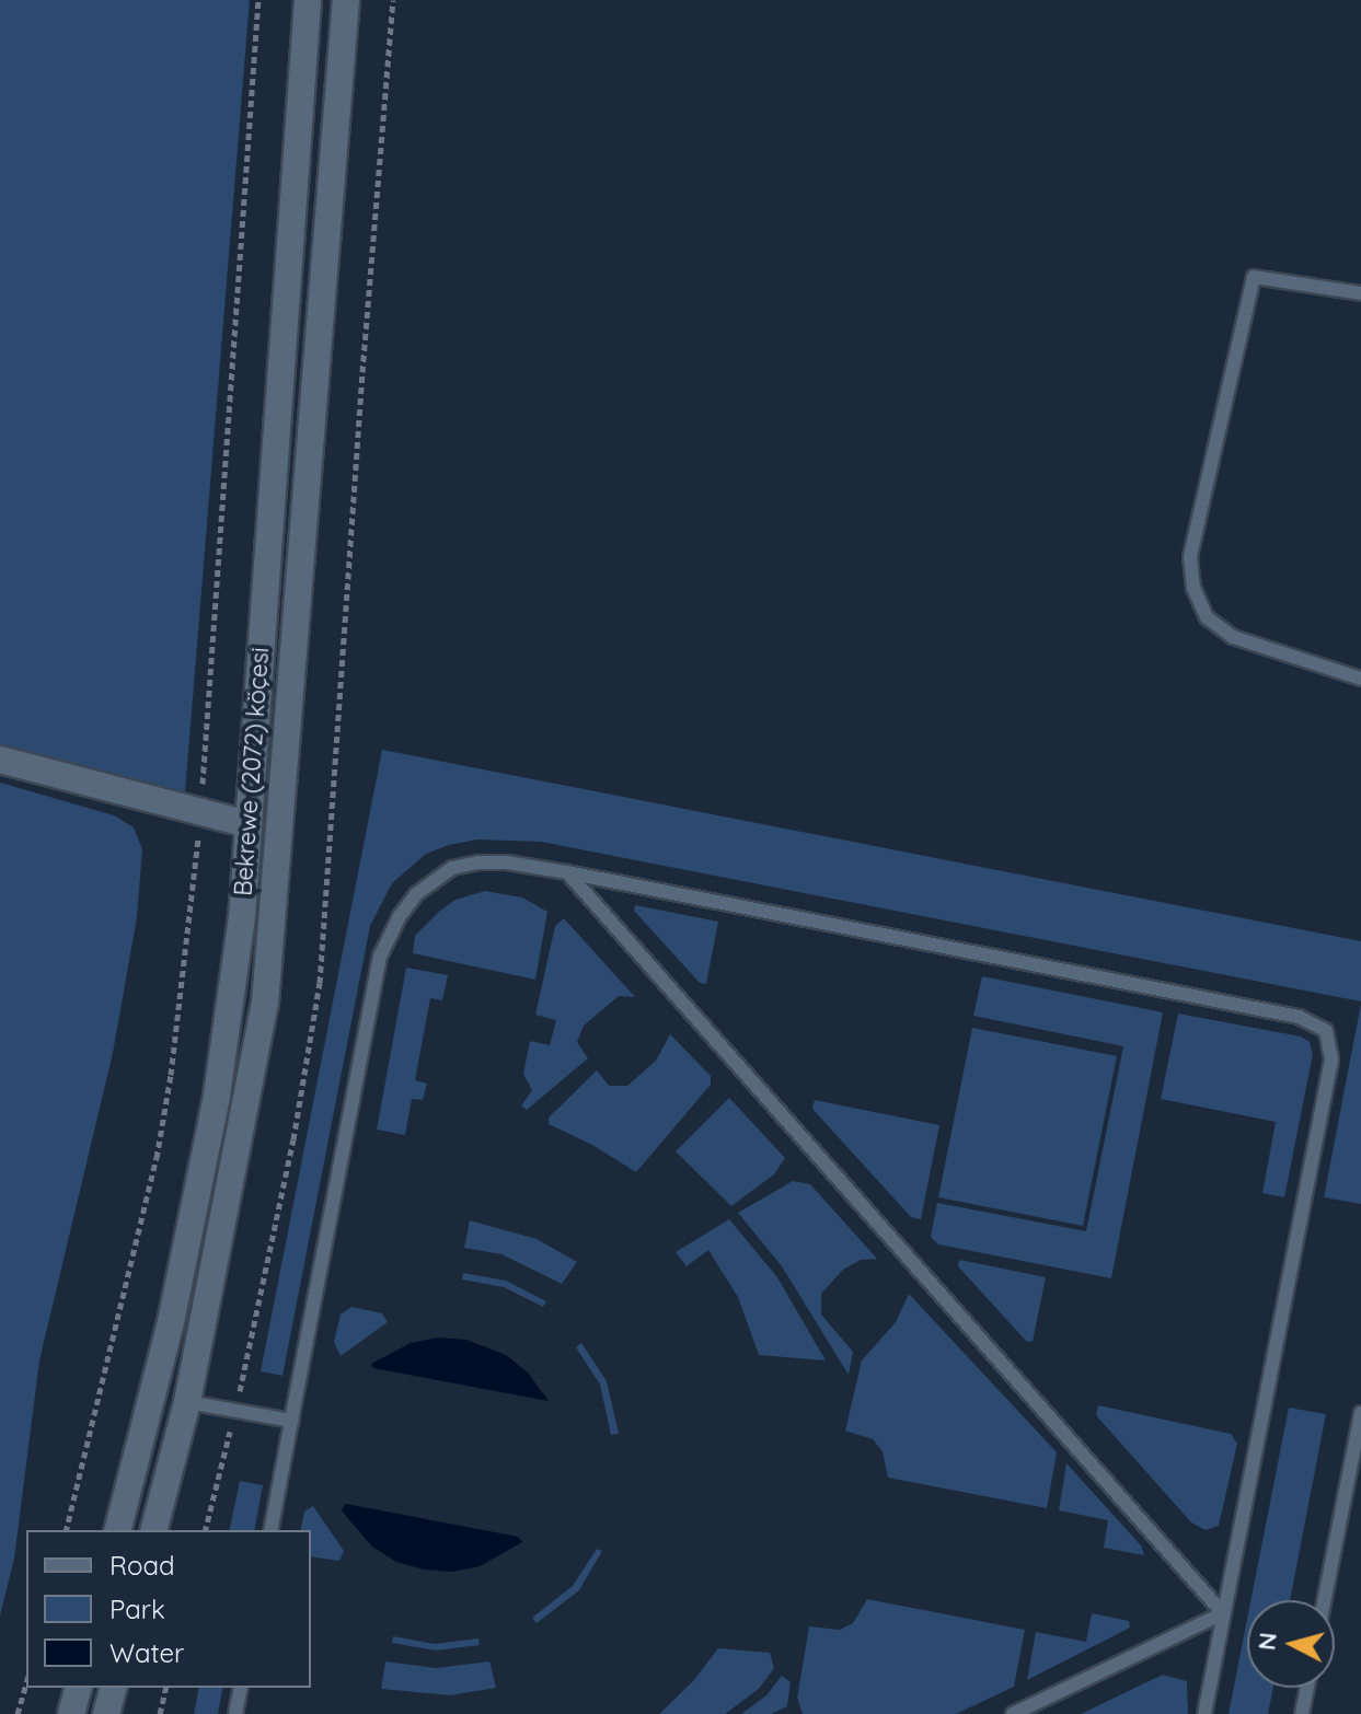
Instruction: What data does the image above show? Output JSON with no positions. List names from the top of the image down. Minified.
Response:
{"streets":{"main road":["Bekrewe (2072) köçesi"]},"legend":["Road","Park","Water"],"north":"left"}
